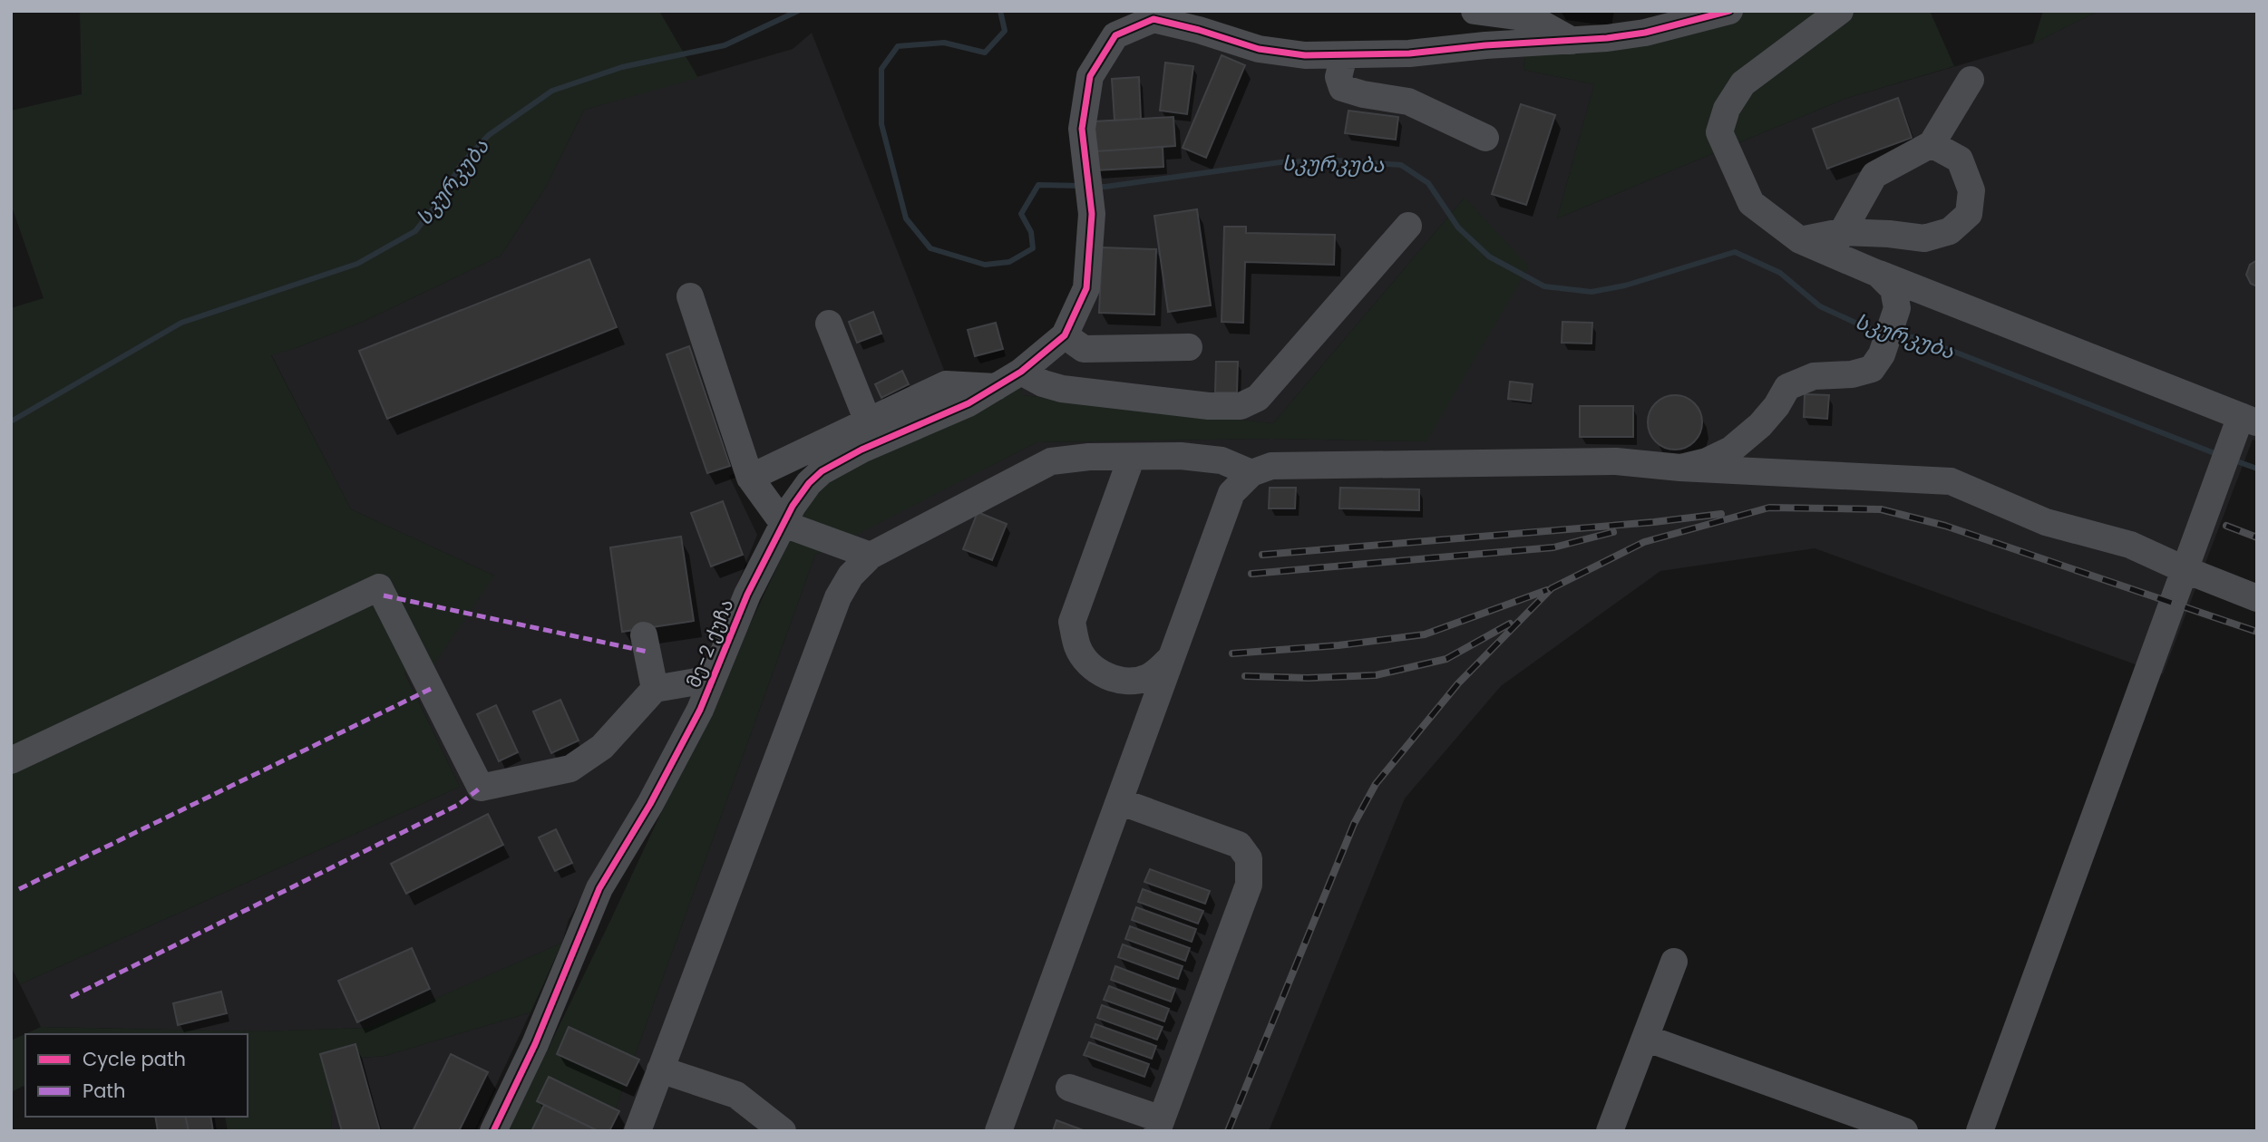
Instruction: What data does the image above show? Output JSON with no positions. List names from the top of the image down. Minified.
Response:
{"streets":{"street":["მე-2 ქუჩა"]},"water":["სკურკუბა"],"legend":["Cycle path","Path"]}
